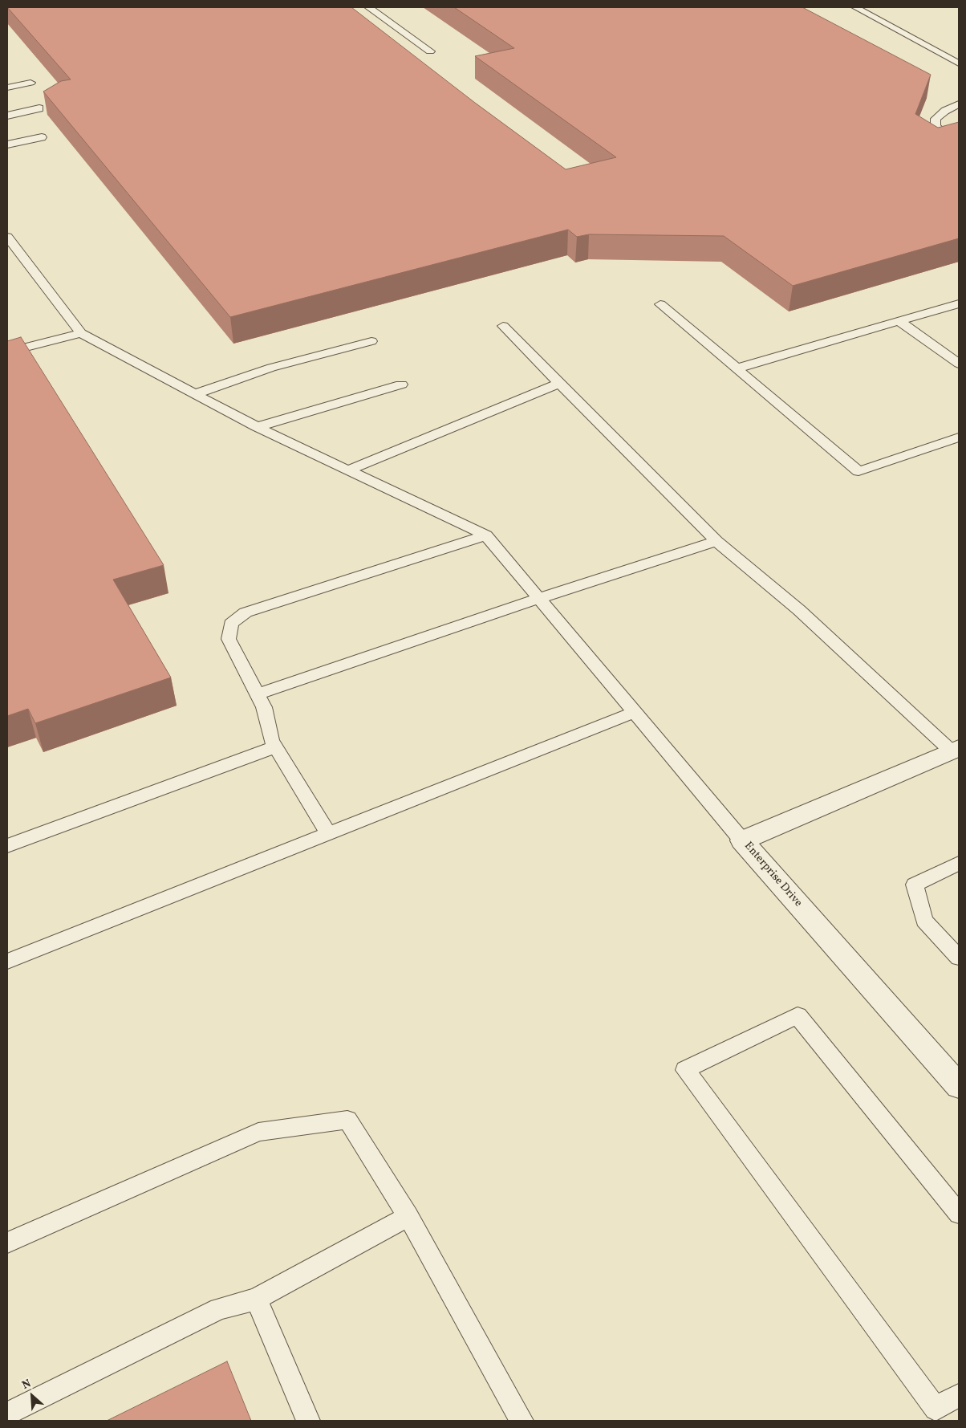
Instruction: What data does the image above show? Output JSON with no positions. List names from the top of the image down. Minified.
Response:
{"streets":{"street":["Enterprise Drive"]},"north":"top left"}
